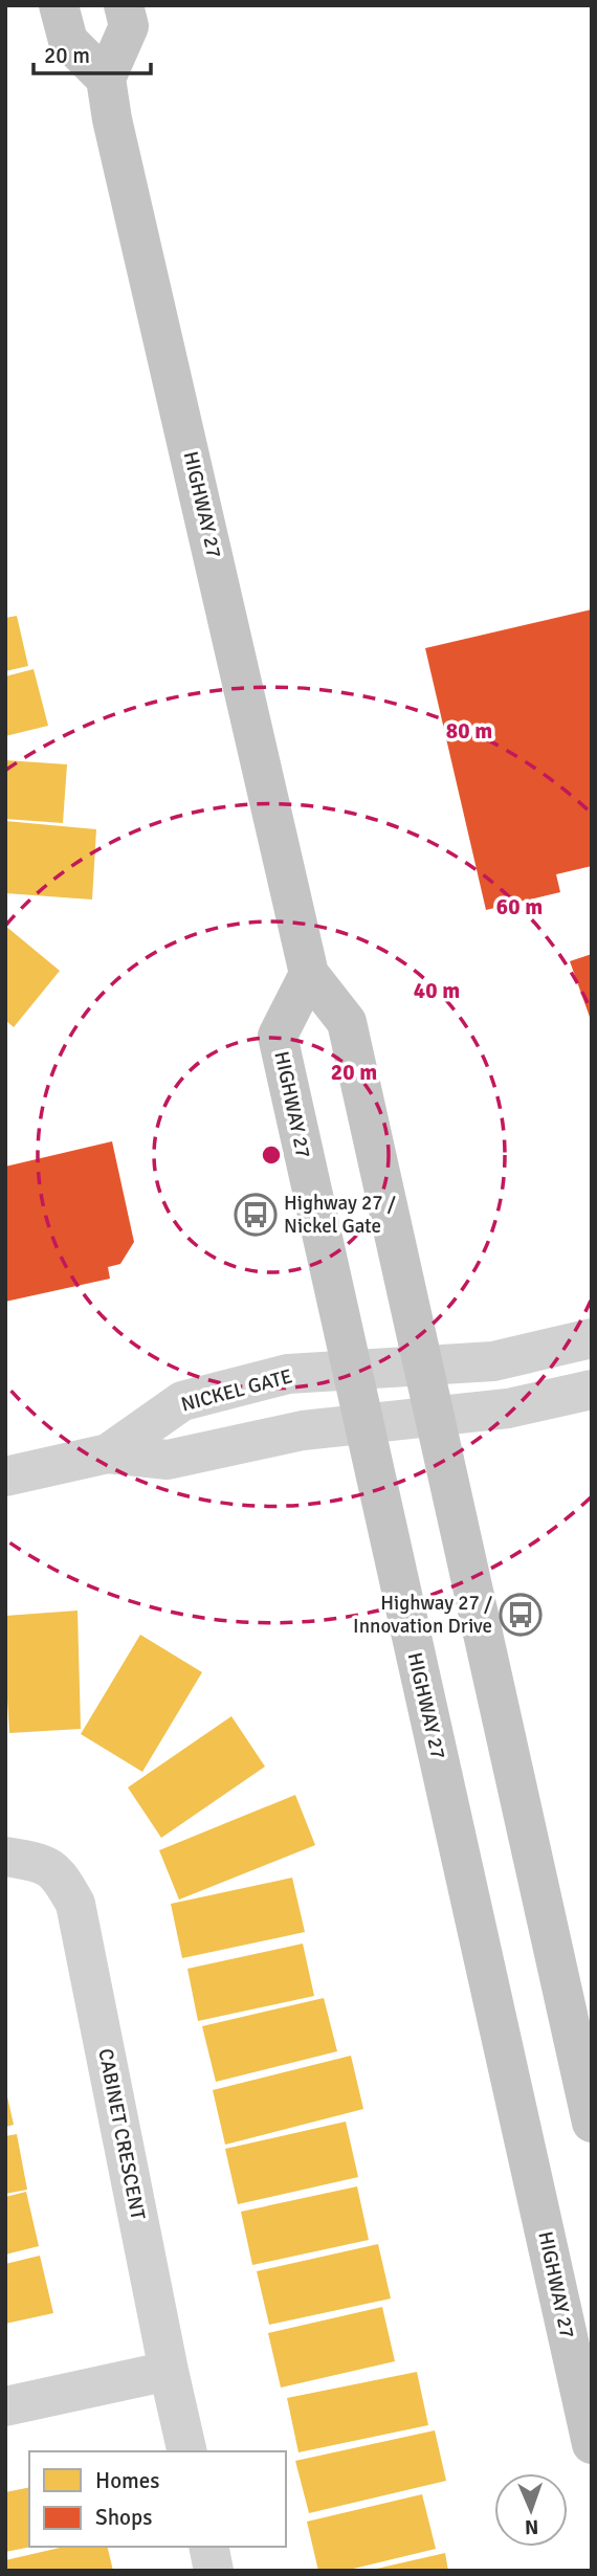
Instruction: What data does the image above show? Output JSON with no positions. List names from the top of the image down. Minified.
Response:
{"streets":{"main road":["HIGHWAY 27"],"street":["NICKEL GATE","CABINET CRESCENT"]},"crossings":[["HIGHWAY 27","NICKEL GATE"]],"places":{"bus stop":["Highway 27 / Nickel Gate","Highway 27 / Innovation Drive"]},"legend":["Homes","Shops"],"scale_bar":"20 m","north":"bottom","rings":["80 m","60 m","40 m","20 m"]}
